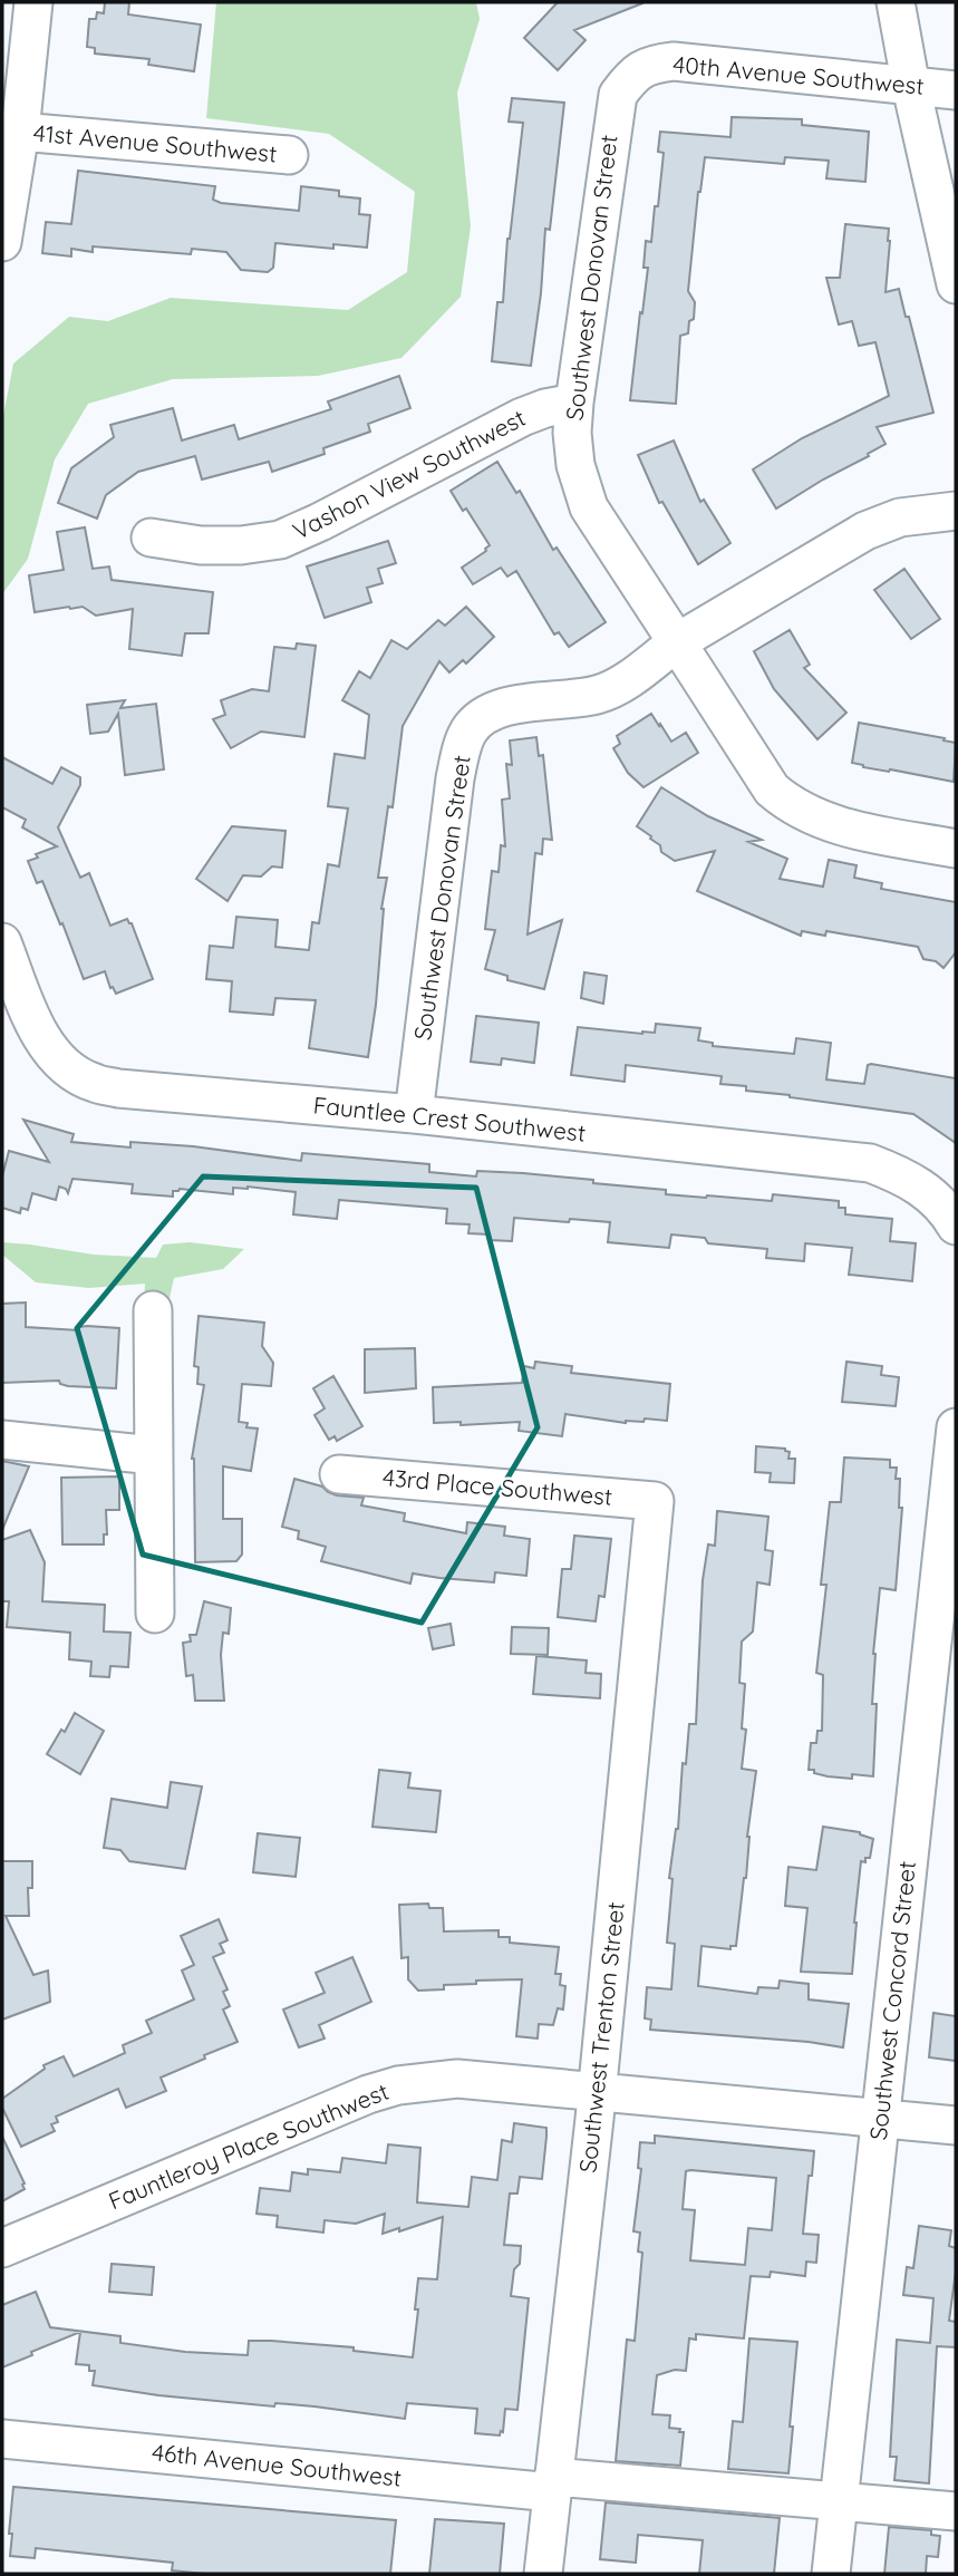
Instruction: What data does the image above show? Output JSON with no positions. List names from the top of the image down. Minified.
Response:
{"streets":{"street":["40th Avenue Southwest","41st Avenue Southwest","Southwest Donovan Street","Vashon View Southwest","Fauntlee Crest Southwest","43rd Place Southwest","Southwest Concord Street","Southwest Trenton Street","Fauntleroy Place Southwest","46th Avenue Southwest"]},"crossings":[["40th Avenue Southwest","Southwest Donovan Street"],["Southwest Donovan Street","Vashon View Southwest"],["Southwest Donovan Street","Fauntlee Crest Southwest"],["43rd Place Southwest","Southwest Trenton Street"],["Southwest Concord Street","Fauntleroy Place Southwest"],["Southwest Concord Street","46th Avenue Southwest"],["Southwest Trenton Street","Fauntleroy Place Southwest"],["Southwest Trenton Street","46th Avenue Southwest"]]}
